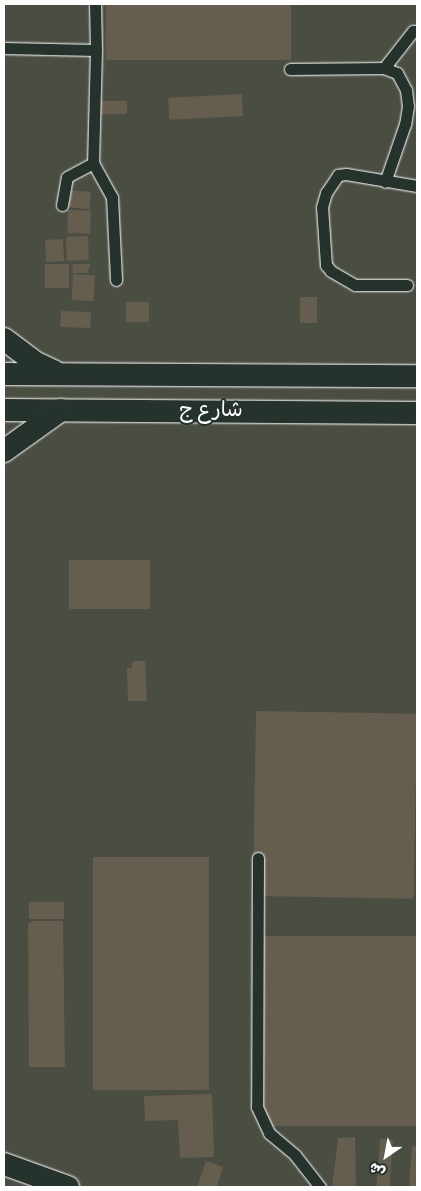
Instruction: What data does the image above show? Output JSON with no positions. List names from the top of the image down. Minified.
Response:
{"streets":{"street":["شارع ج"]},"north":"bottom left"}
